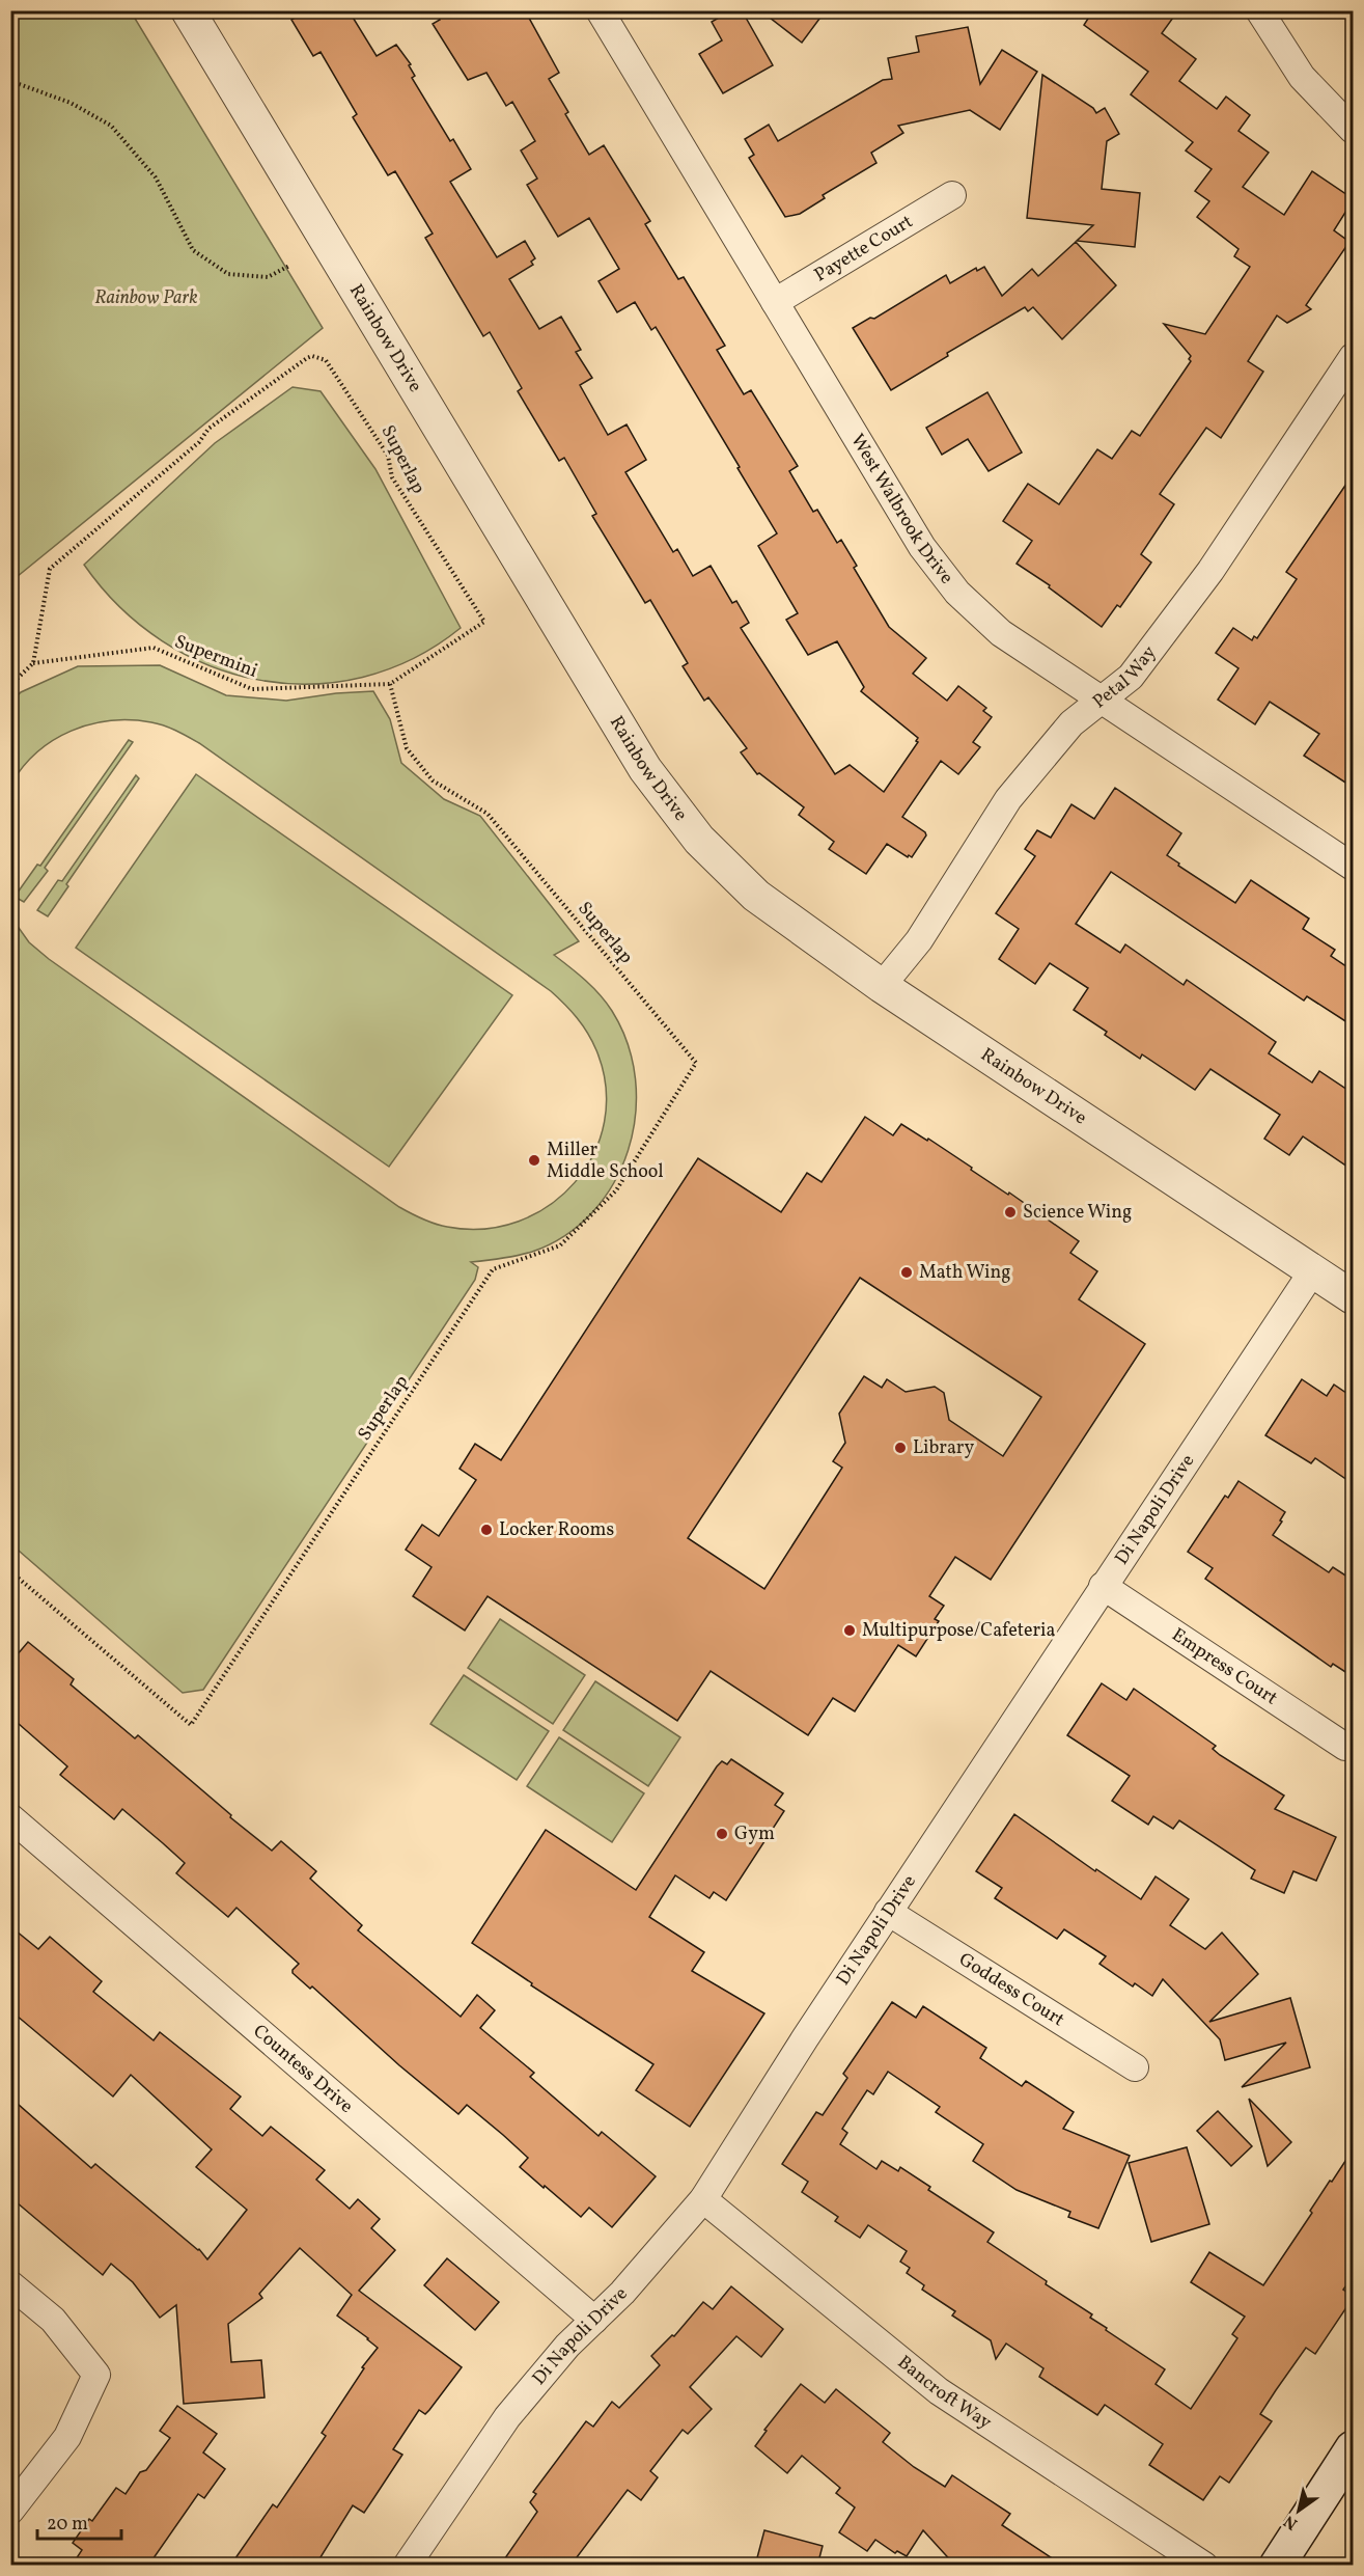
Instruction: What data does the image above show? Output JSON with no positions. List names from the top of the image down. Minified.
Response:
{"streets":{"street":["Payette Court","Rainbow Drive","West Walbrook Drive","Petal Way","Di Napoli Drive","Empress Court","Goddess Court","Countess Drive","Bancroft Way"],"path":["Superlap","Supermini"]},"crossings":[["Payette Court","West Walbrook Drive"],["Rainbow Drive","Petal Way"],["Rainbow Drive","Di Napoli Drive"],["Superlap","Supermini"],["West Walbrook Drive","Petal Way"],["Di Napoli Drive","Empress Court"],["Di Napoli Drive","Goddess Court"],["Di Napoli Drive","Countess Drive"],["Di Napoli Drive","Bancroft Way"]],"parks":["Rainbow Park"],"places":["Miller Middle School","Science Wing","Math Wing","Library","Locker Rooms","Multipurpose/Cafeteria","Gym"],"scale_bar":"20 m","north":"bottom left"}
